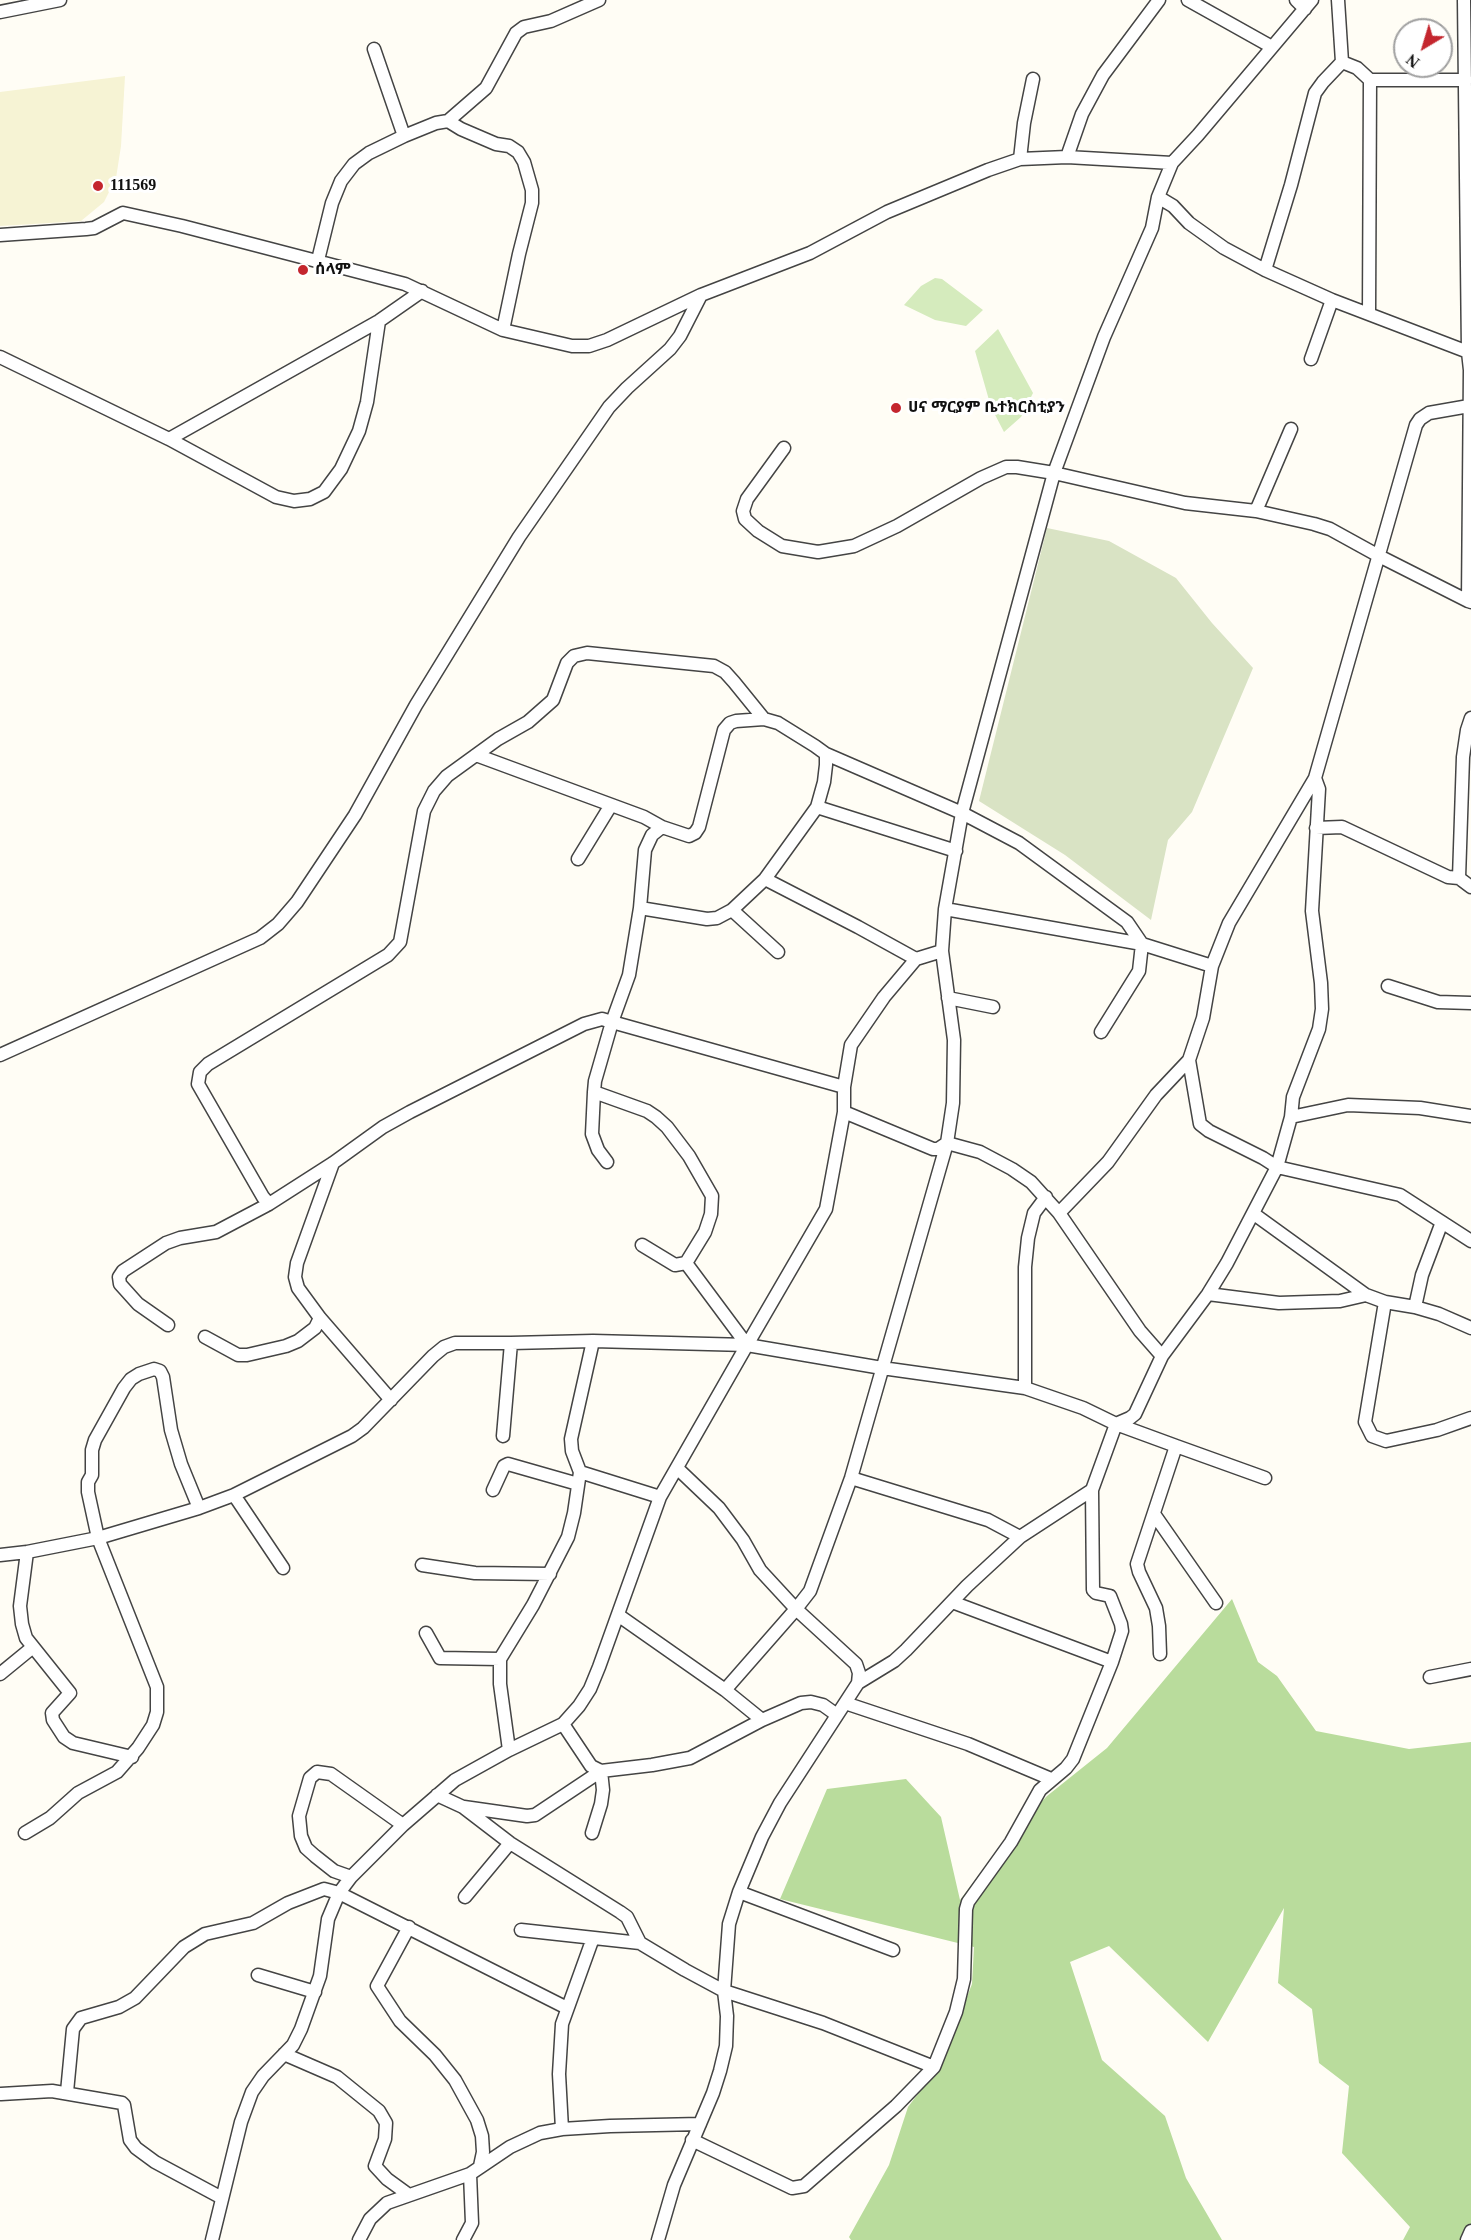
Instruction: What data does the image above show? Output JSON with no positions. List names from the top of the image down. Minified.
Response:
{"places":["111569","ሰላም","ሀና ማርያም ቤተክርስቲያን"],"north":"bottom left"}
